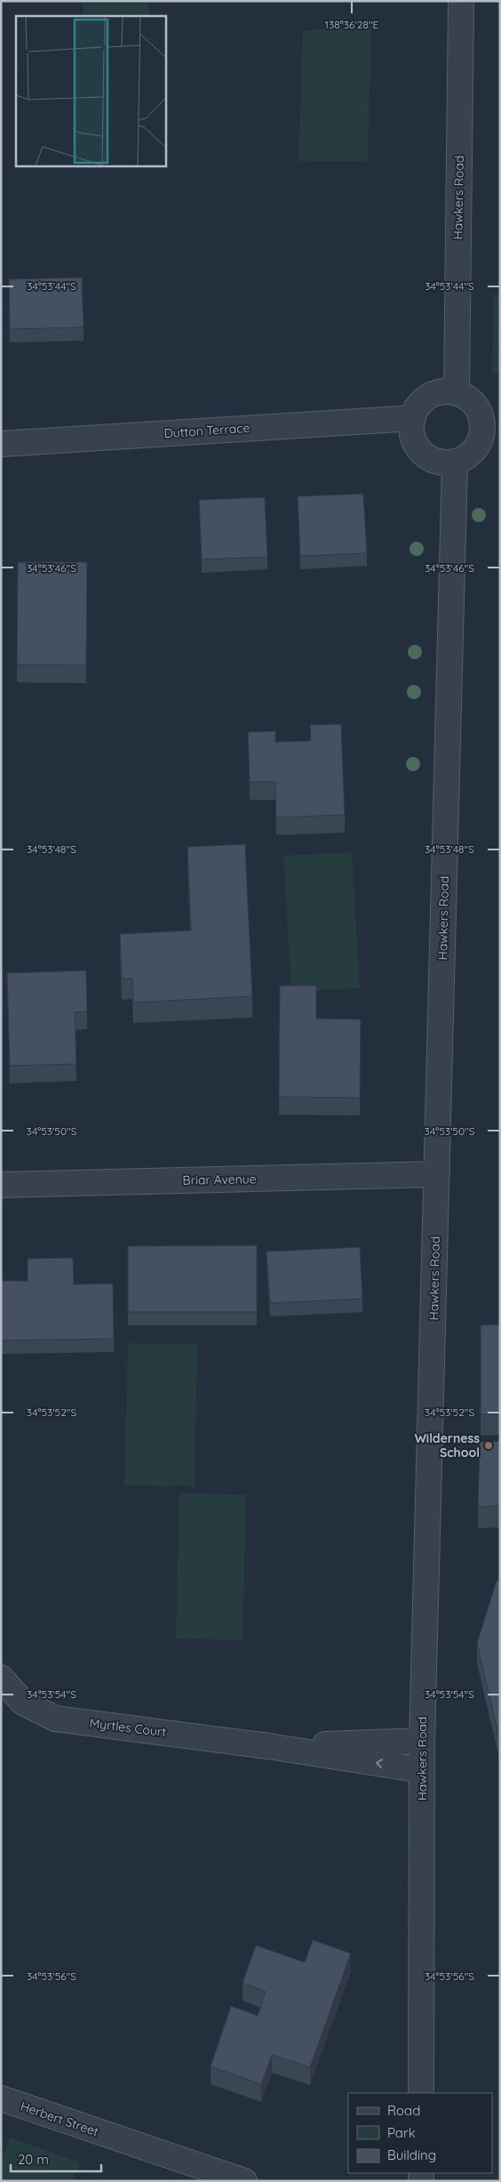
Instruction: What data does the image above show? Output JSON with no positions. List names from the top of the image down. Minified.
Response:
{"streets":{"street":["Hawkers Road","Dutton Terrace","Briar Avenue","Myrtles Court","Herbert Street"]},"crossings":[["Hawkers Road","Dutton Terrace"],["Hawkers Road","Briar Avenue"],["Hawkers Road","Myrtles Court"]],"places":["Wilderness School"],"legend":["Road","Park","Building"],"scale_bar":"20 m","coordinates":["138°36'28\"E","34°53'44\"S","34°53'46\"S","34°53'48\"S","34°53'50\"S","34°53'52\"S","34°53'54\"S","34°53'56\"S"]}
